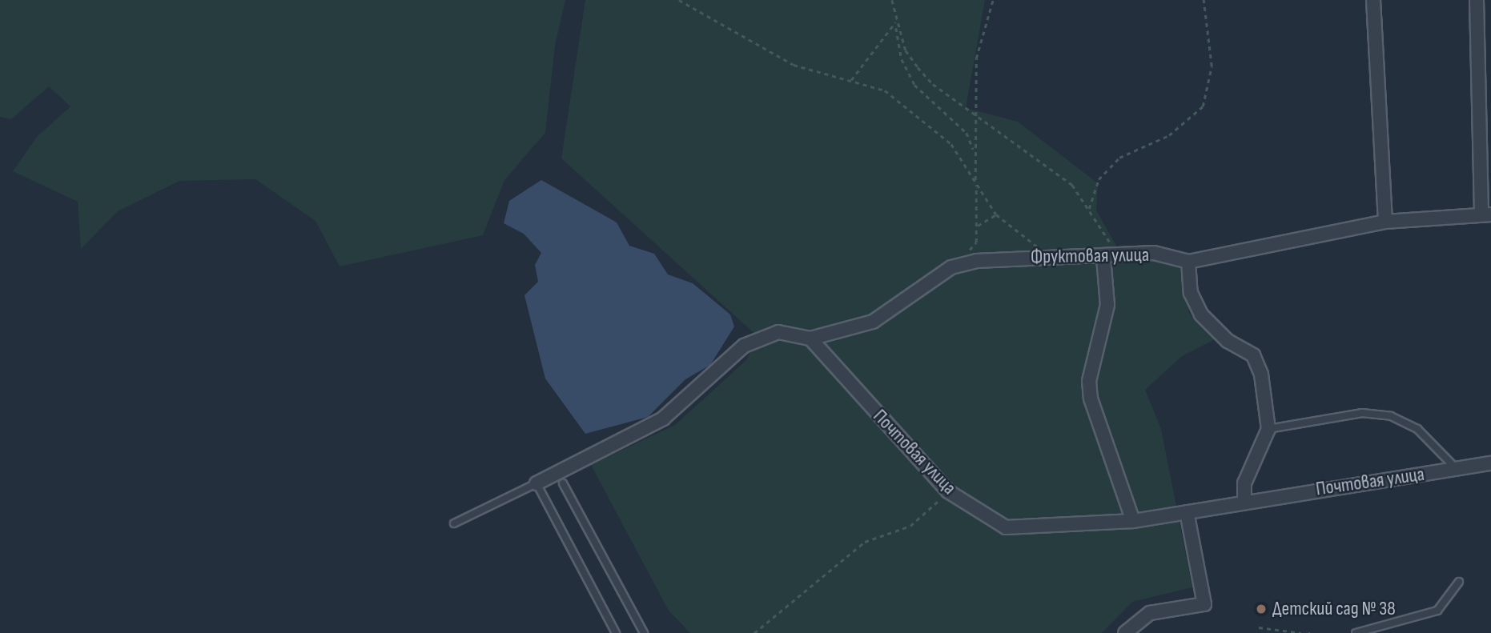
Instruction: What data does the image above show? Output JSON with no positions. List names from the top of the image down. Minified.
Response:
{"streets":{"street":["Фруктовая улица","Почтовая улица"]},"crossings":[["Фруктовая улица","Почтовая улица"]],"places":["Детский сад № 38"]}
